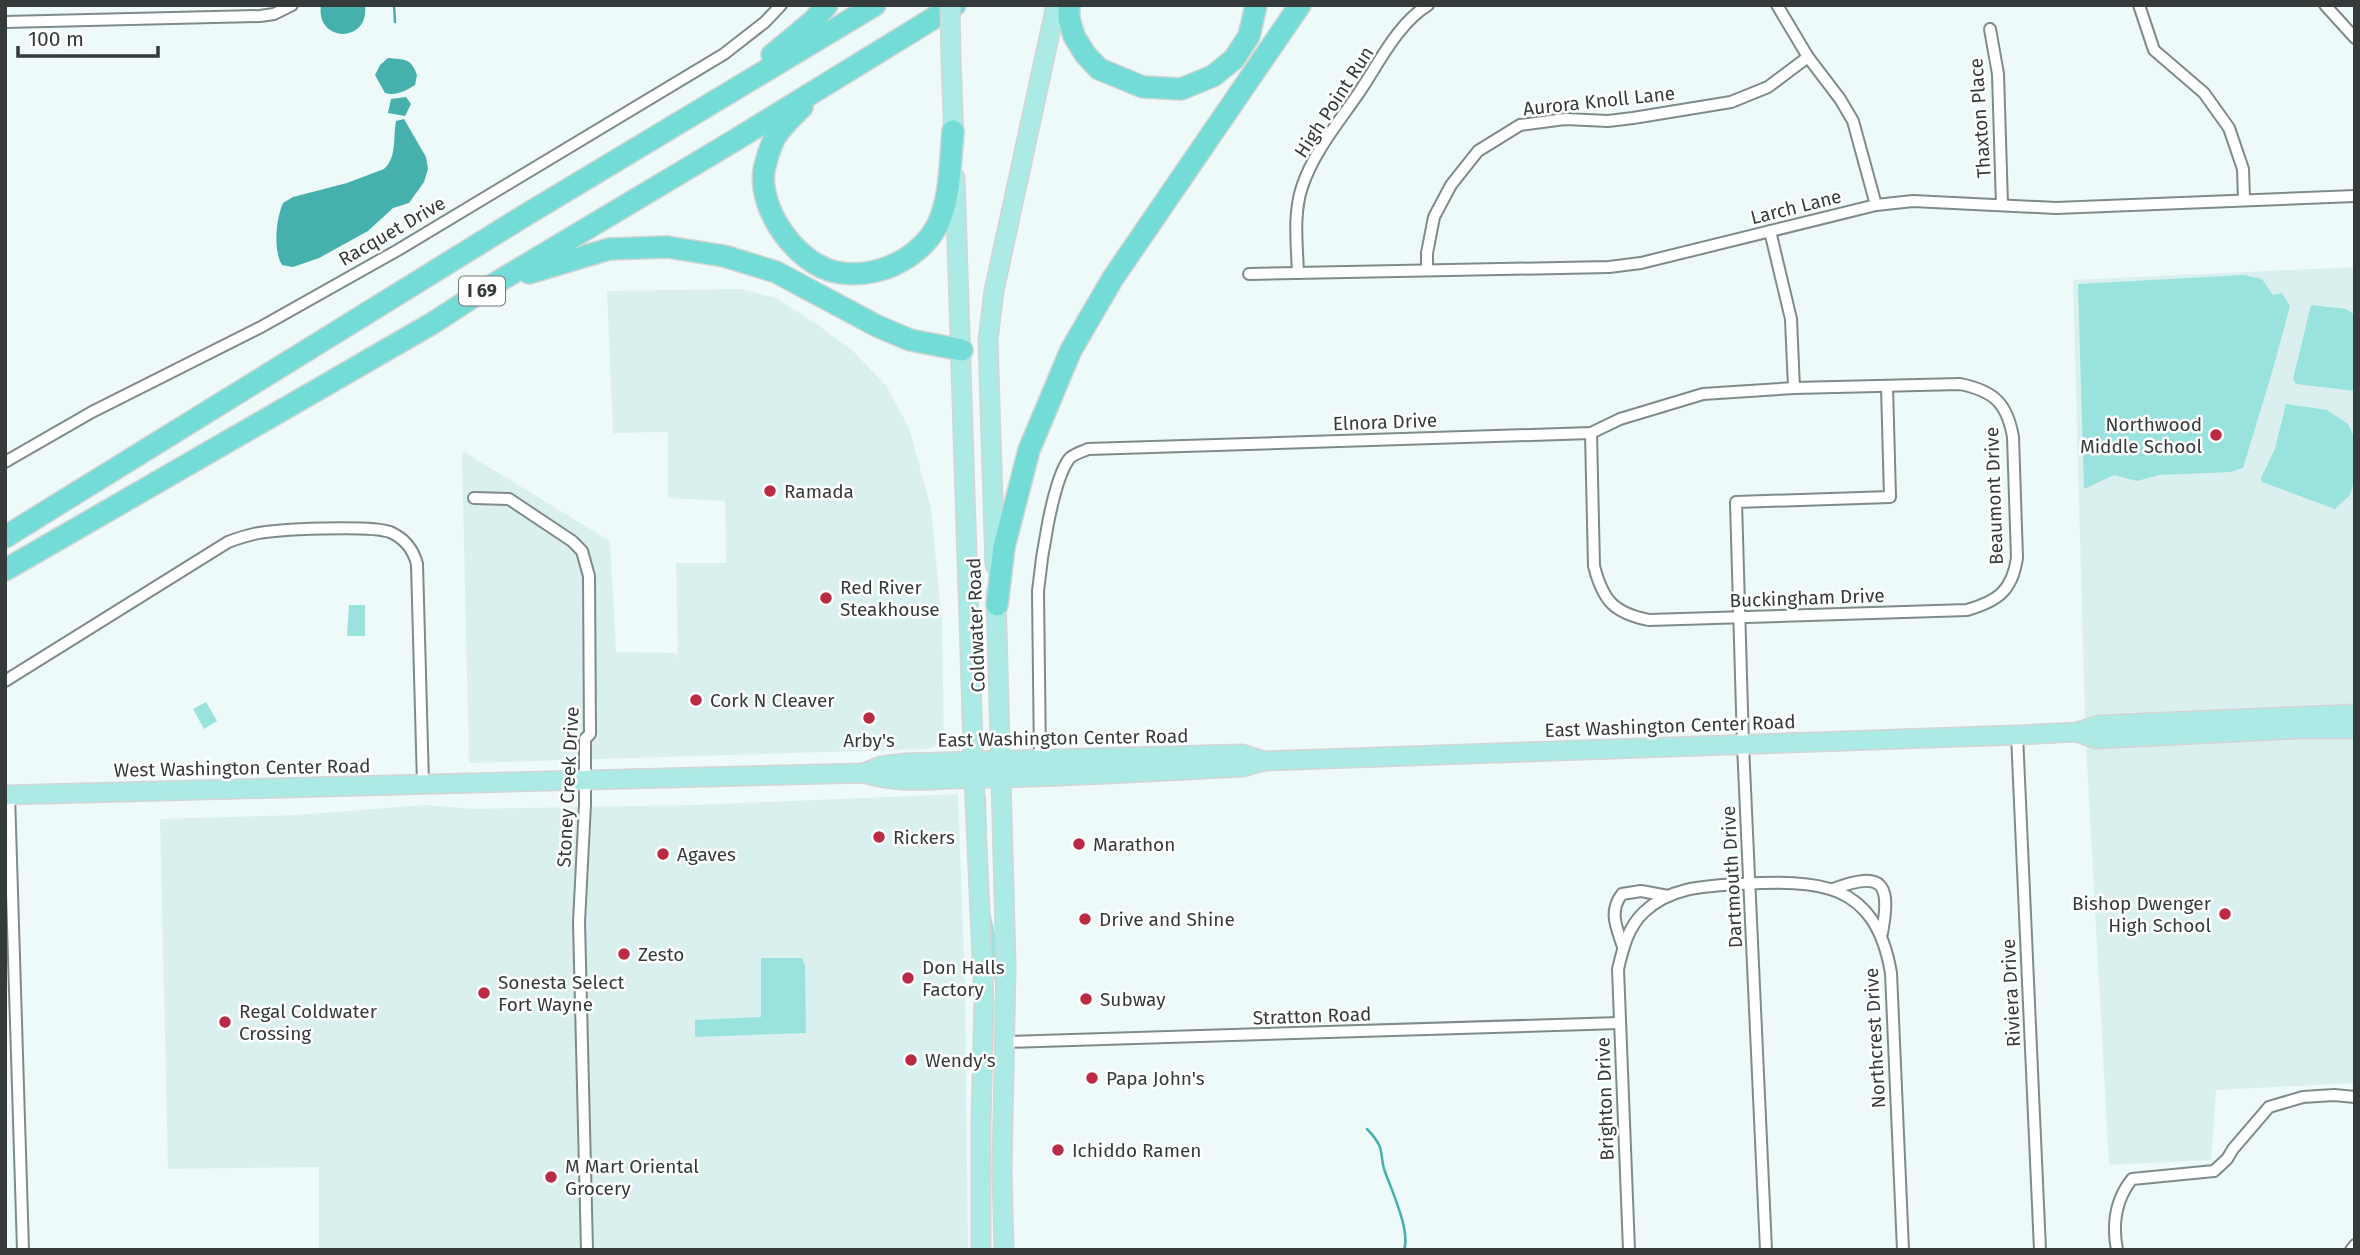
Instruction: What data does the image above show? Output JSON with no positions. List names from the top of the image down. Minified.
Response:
{"streets":{"highway":["I 69"],"main road":["Coldwater Road","East Washington Center Road","West Washington Center Road"],"street":["Aurora Knoll Lane","High Point Run","Thaxton Place","Larch Lane","Racquet Drive","Elnora Drive","Beaumont Drive","Buckingham Drive","Stoney Creek Drive","Dartmouth Drive","Riviera Drive","Stratton Road","Northcrest Drive","Brighton Drive"]},"crossings":[["Aurora Knoll Lane","Larch Lane"],["High Point Run","Larch Lane"],["Thaxton Place","Larch Lane"],["I 69","Coldwater Road"],["Elnora Drive","Beaumont Drive"],["Elnora Drive","Buckingham Drive"],["Elnora Drive","East Washington Center Road"],["Elnora Drive","Dartmouth Drive"],["Beaumont Drive","Buckingham Drive"],["Buckingham Drive","Dartmouth Drive"],["Coldwater Road","East Washington Center Road"],["Coldwater Road","Stratton Road"],["East Washington Center Road","West Washington Center Road"],["East Washington Center Road","Stoney Creek Drive"],["East Washington Center Road","Dartmouth Drive"],["East Washington Center Road","Riviera Drive"],["Dartmouth Drive","Northcrest Drive"],["Dartmouth Drive","Brighton Drive"],["Stratton Road","Brighton Drive"],["Northcrest Drive","Brighton Drive"]],"places":["Northwood Middle School","Ramada","Red River Steakhouse","Cork N Cleaver","Arby's","Rickers","Marathon","Agaves","Bishop Dwenger High School","Drive and Shine","Zesto","Don Halls Factory","Sonesta Select Fort Wayne","Subway","Regal Coldwater Crossing","Wendy's","Papa John's","Ichiddo Ramen","M Mart Oriental Grocery"],"scale_bar":"100 m"}
